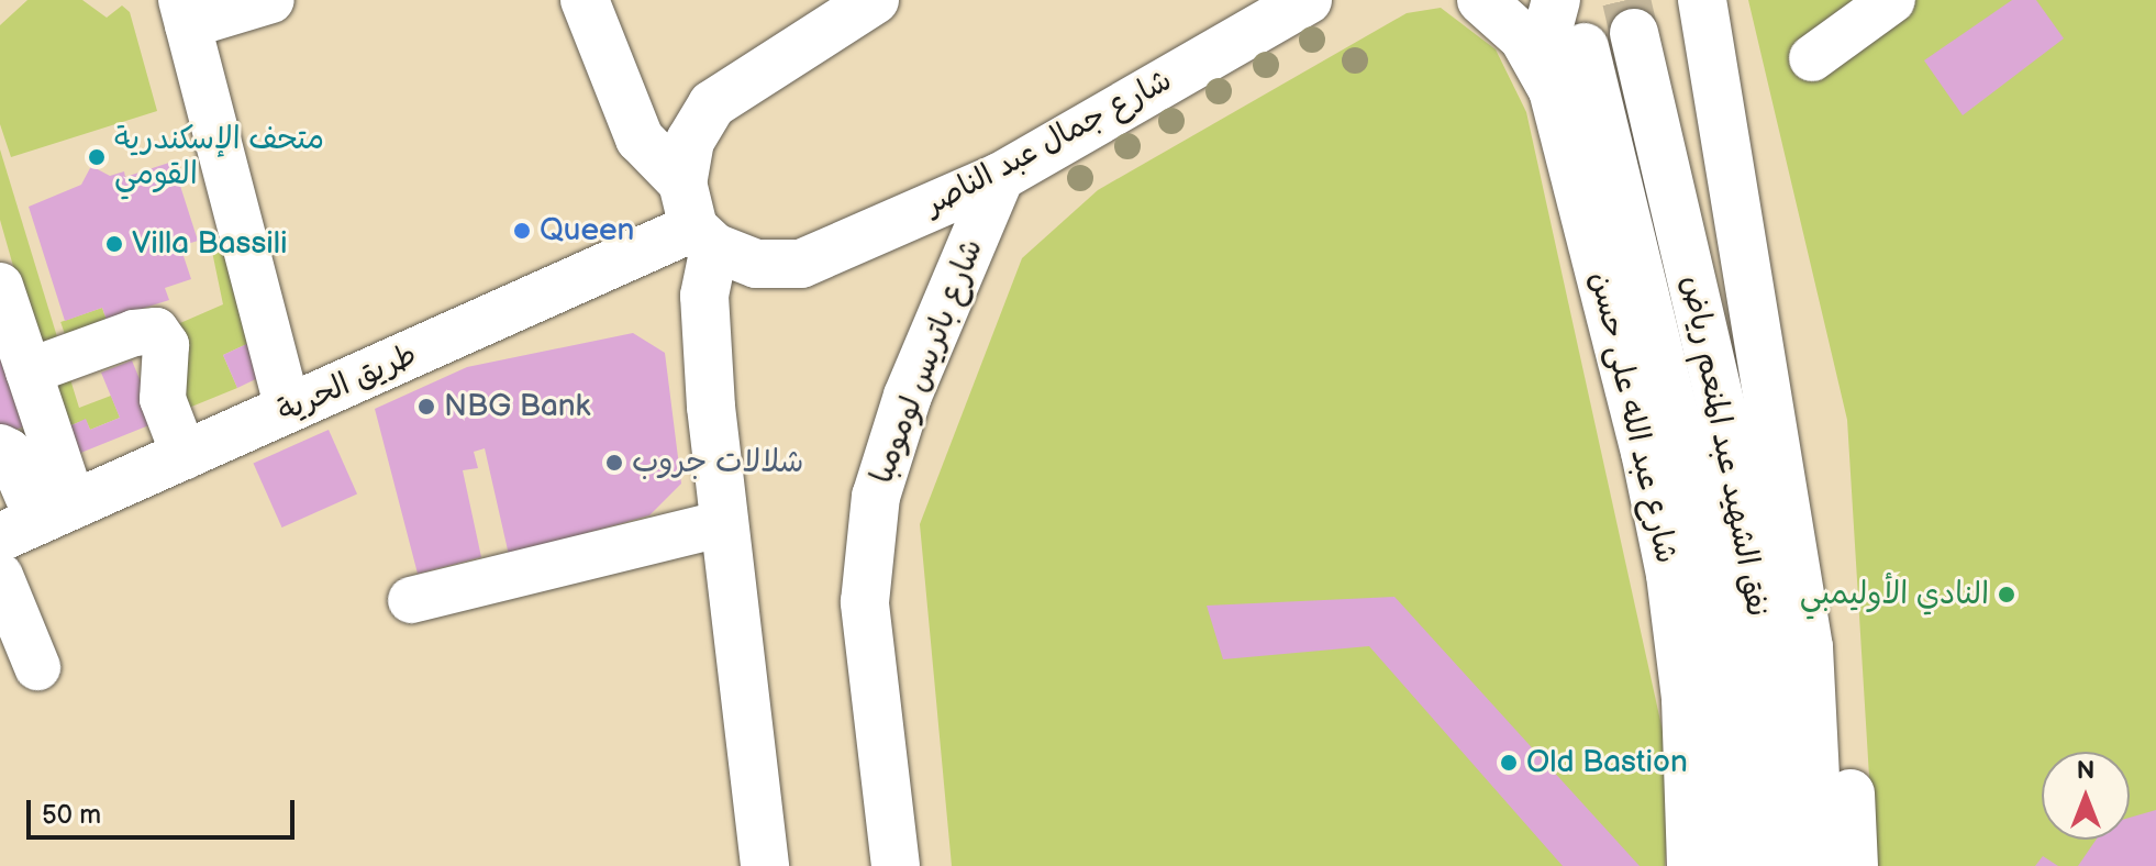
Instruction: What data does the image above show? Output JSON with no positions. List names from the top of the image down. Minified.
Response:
{"streets":{"main road":["شارع جمال عبد الناصر","شارع باتريس لومومبا","طريق الحرية","شارع عبد الله على حسن","نفق الشهيد عبد المنعم رياض"]},"crossings":[["شارع جمال عبد الناصر","شارع باتريس لومومبا"],["شارع جمال عبد الناصر","طريق الحرية"]],"places":["متحف الإسكندرية القومي","Queen","Villa Bassili","NBG Bank","شلالات جروب","النادي الأوليمبي","Old Bastion"],"scale_bar":"50 m","north":"top"}
